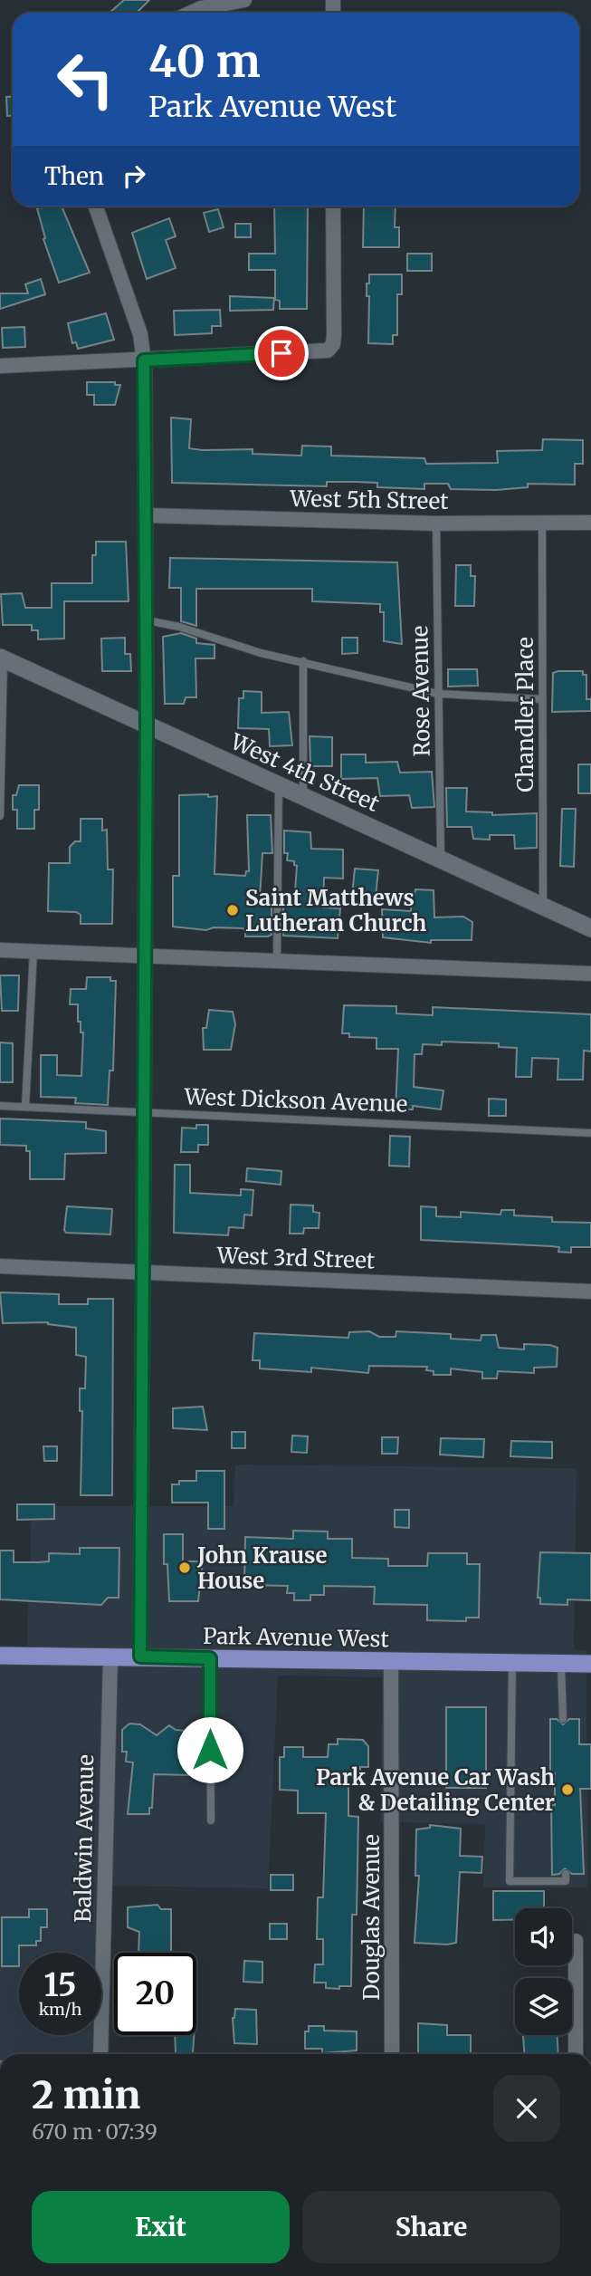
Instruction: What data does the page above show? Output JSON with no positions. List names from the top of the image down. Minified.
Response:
{"streets":{"main road":["West 4th Street","Park Avenue West"],"street":["West 5th Street","West 3rd Street","Baldwin Avenue","Douglas Avenue"],"lane":["Rose Avenue","Chandler Place","West Dickson Avenue"]},"crossings":[["West 5th Street","Rose Avenue"],["West 5th Street","Chandler Place"],["Rose Avenue","West 4th Street"],["Chandler Place","West 4th Street"],["Park Avenue West","Baldwin Avenue"],["Park Avenue West","Douglas Avenue"]],"places":["Saint Matthews Lutheran Church","John Krause House","Park Avenue Car Wash & Detailing Center"],"page":{"turn":["40 m","Park Avenue West"],"then":"Then","speed":"15 km/h","limit":"20","heading":["2 min","670 m · 07:39"],"buttons":["Exit","Share"]}}
